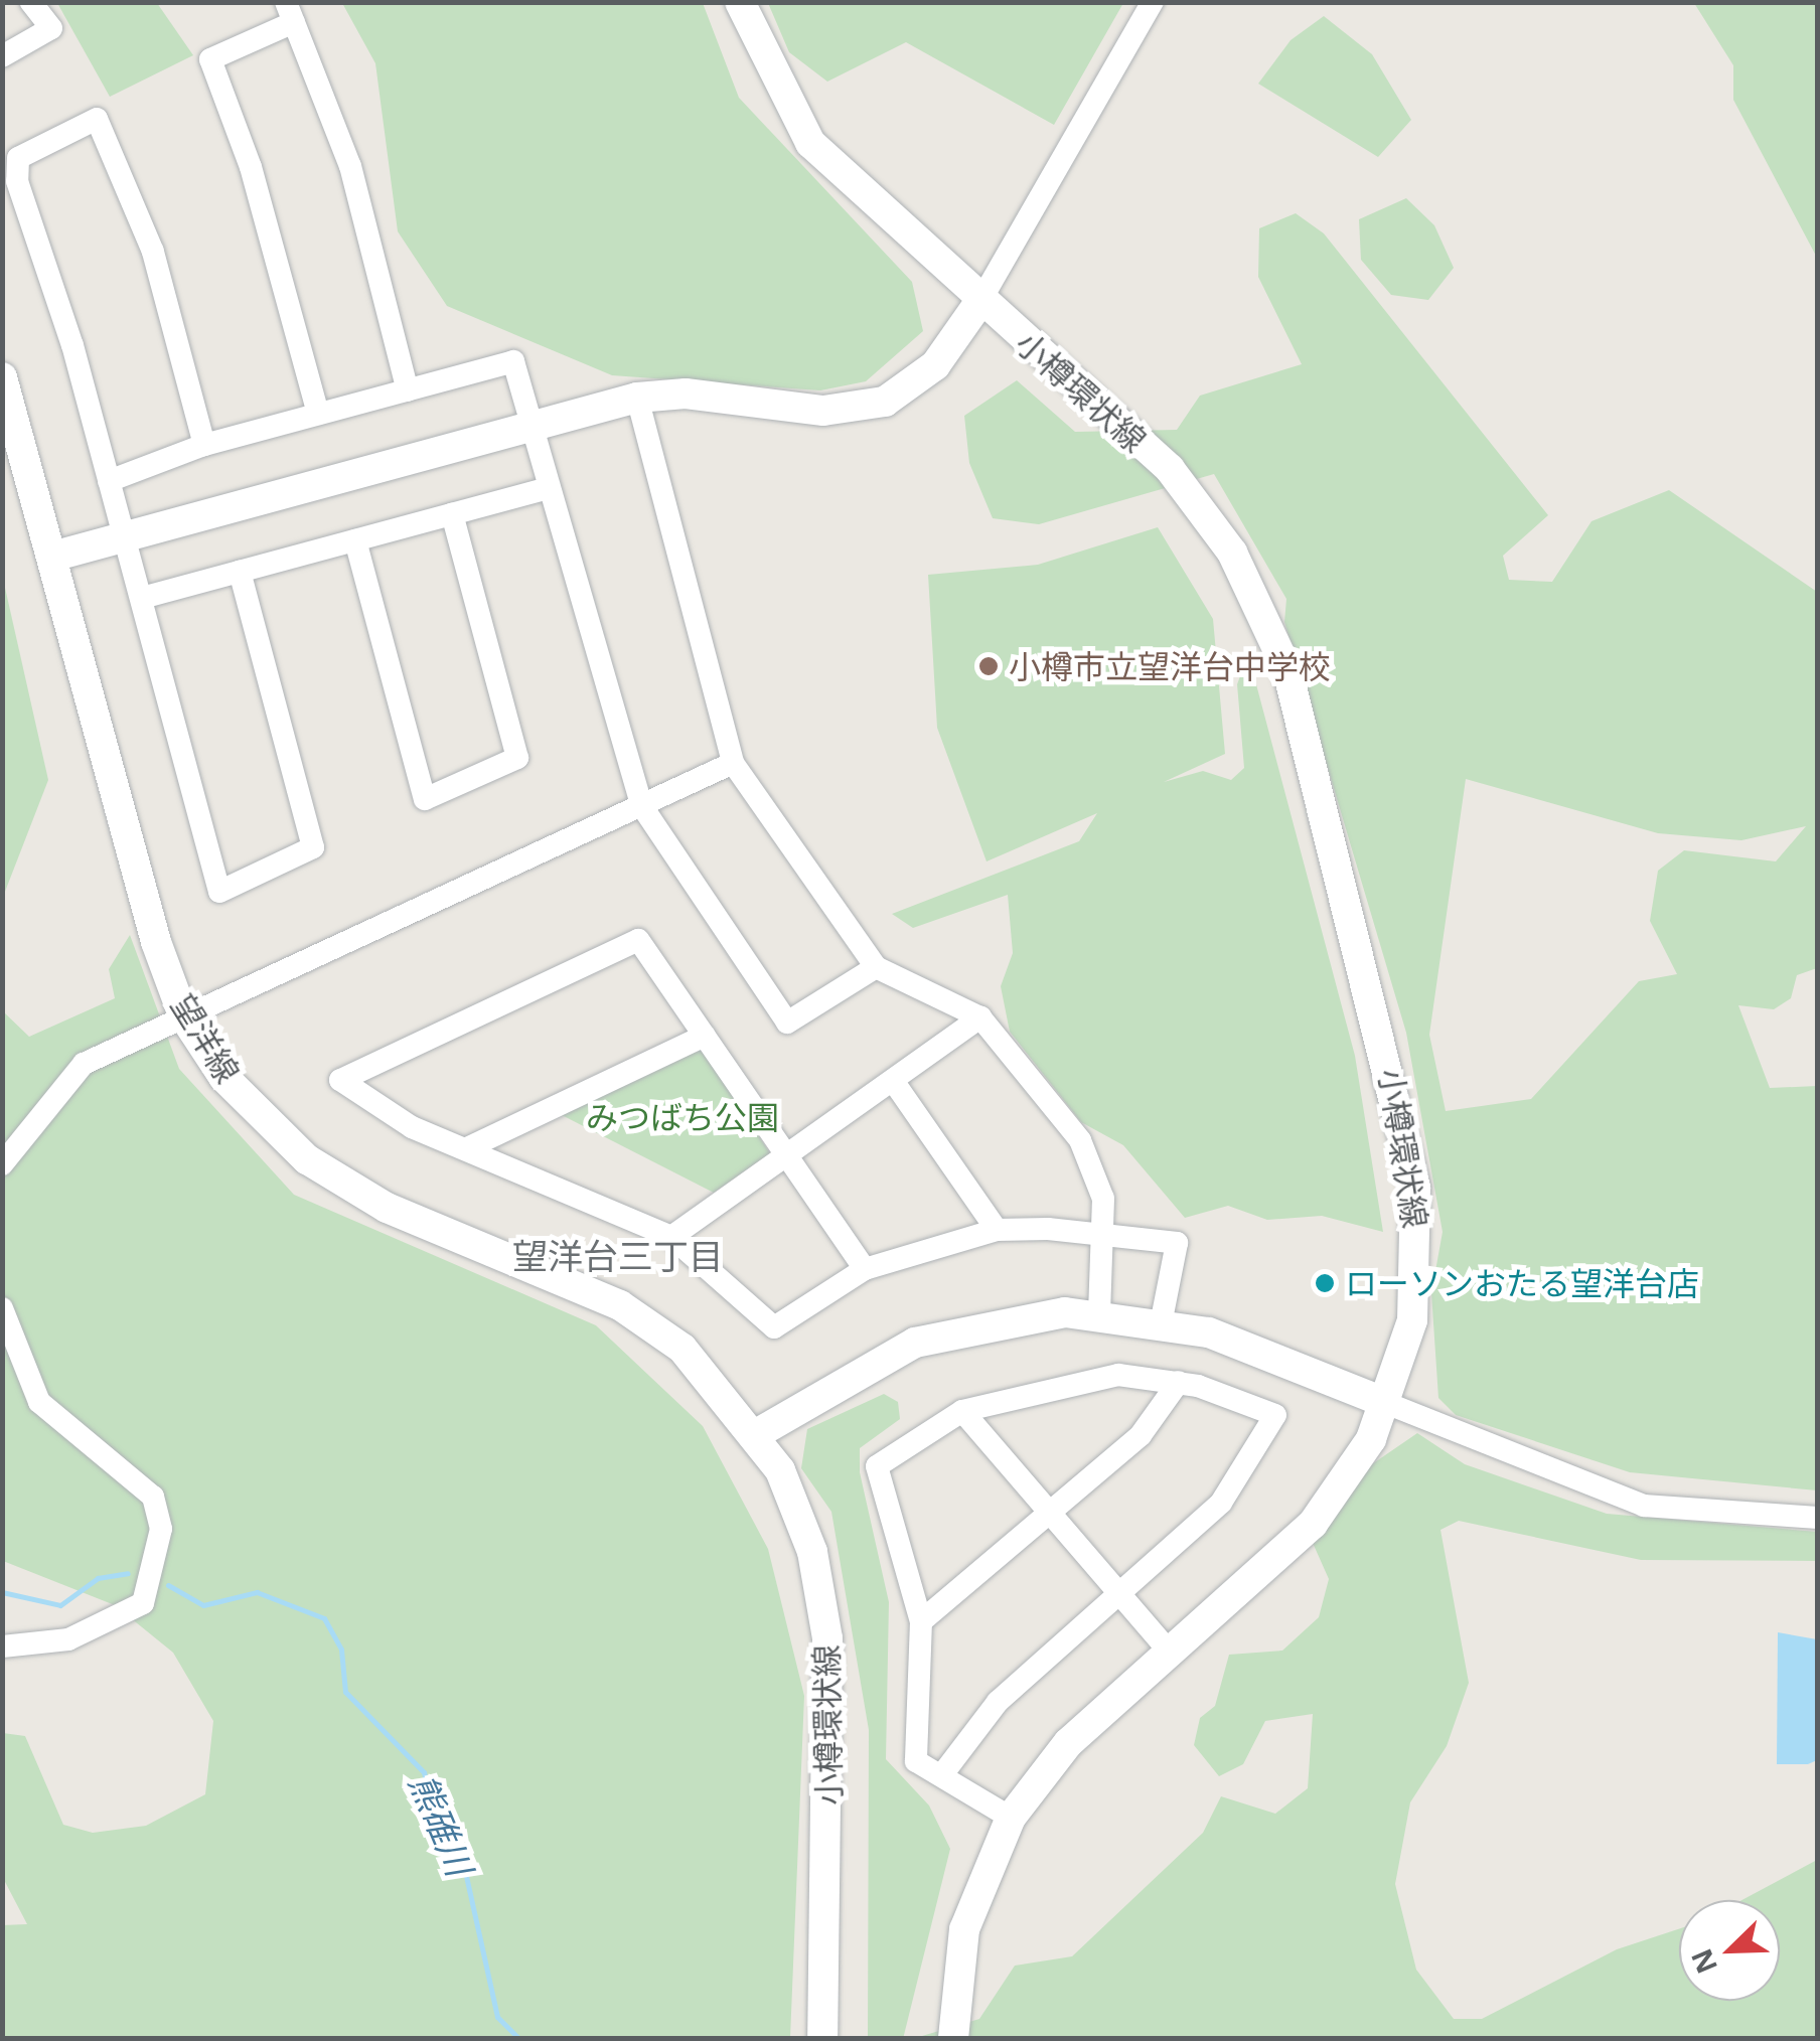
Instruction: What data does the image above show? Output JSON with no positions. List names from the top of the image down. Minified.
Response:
{"streets":{"street":["小樽環状線","望洋線"]},"crossings":[["小樽環状線","望洋線"]],"districts":["望洋台三丁目"],"water":["熊碓川"],"parks":["みつばち公園"],"places":["小樽市立望洋台中学校","ローソンおたる望洋台店"],"north":"bottom left"}
